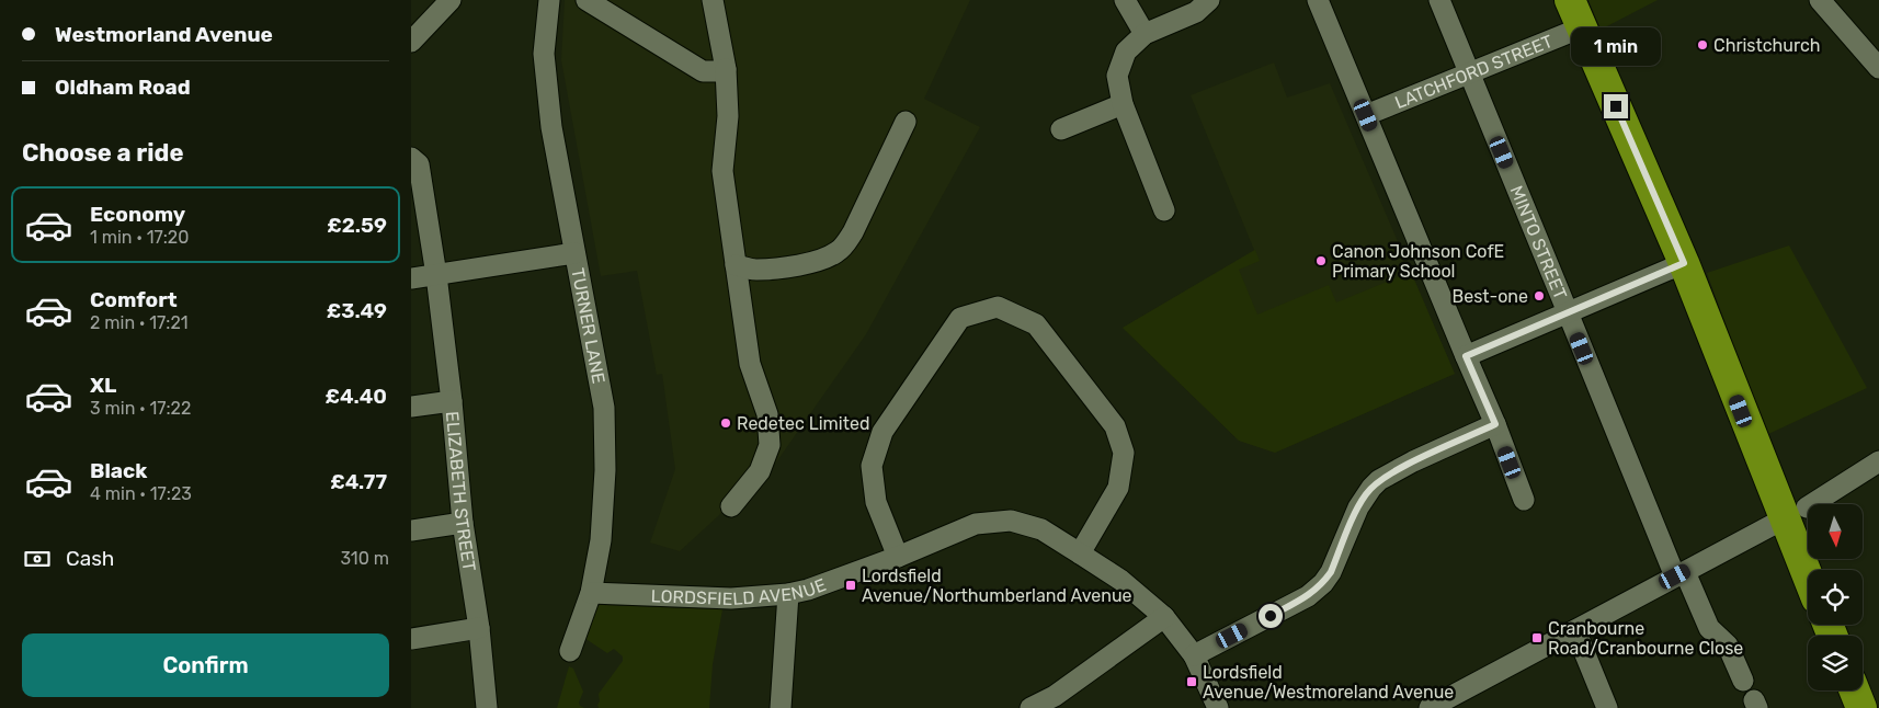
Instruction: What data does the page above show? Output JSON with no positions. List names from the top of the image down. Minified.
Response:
{"streets":{"street":["LATCHFORD STREET","MINTO STREET","TURNER LANE","ELIZABETH STREET","LORDSFIELD AVENUE"]},"crossings":[["LATCHFORD STREET","MINTO STREET"],["TURNER LANE","LORDSFIELD AVENUE"]],"places":{"other":["Christchurch","Canon Johnson CofE Primary School","Best-one","Redetec Limited"],"transit":["Lordsfield Avenue/Northumberland Avenue","Cranbourne Road/Cranbourne Close","Lordsfield Avenue/Westmoreland Avenue"]},"north":"bottom","page":{"banner":["Westmorland Avenue","Oldham Road"],"bubble":"1 min","heading":"Choose a ride","list":[{"name":"Economy","note":"1 min · 17:20","value":"£2.59"},{"name":"Comfort","note":"2 min · 17:21","value":"£3.49"},{"name":"XL","note":"3 min · 17:22","value":"£4.40"},{"name":"Black","note":"4 min · 17:23","value":"£4.77"}],"pay":["Cash","310 m"],"buttons":"Confirm"}}
